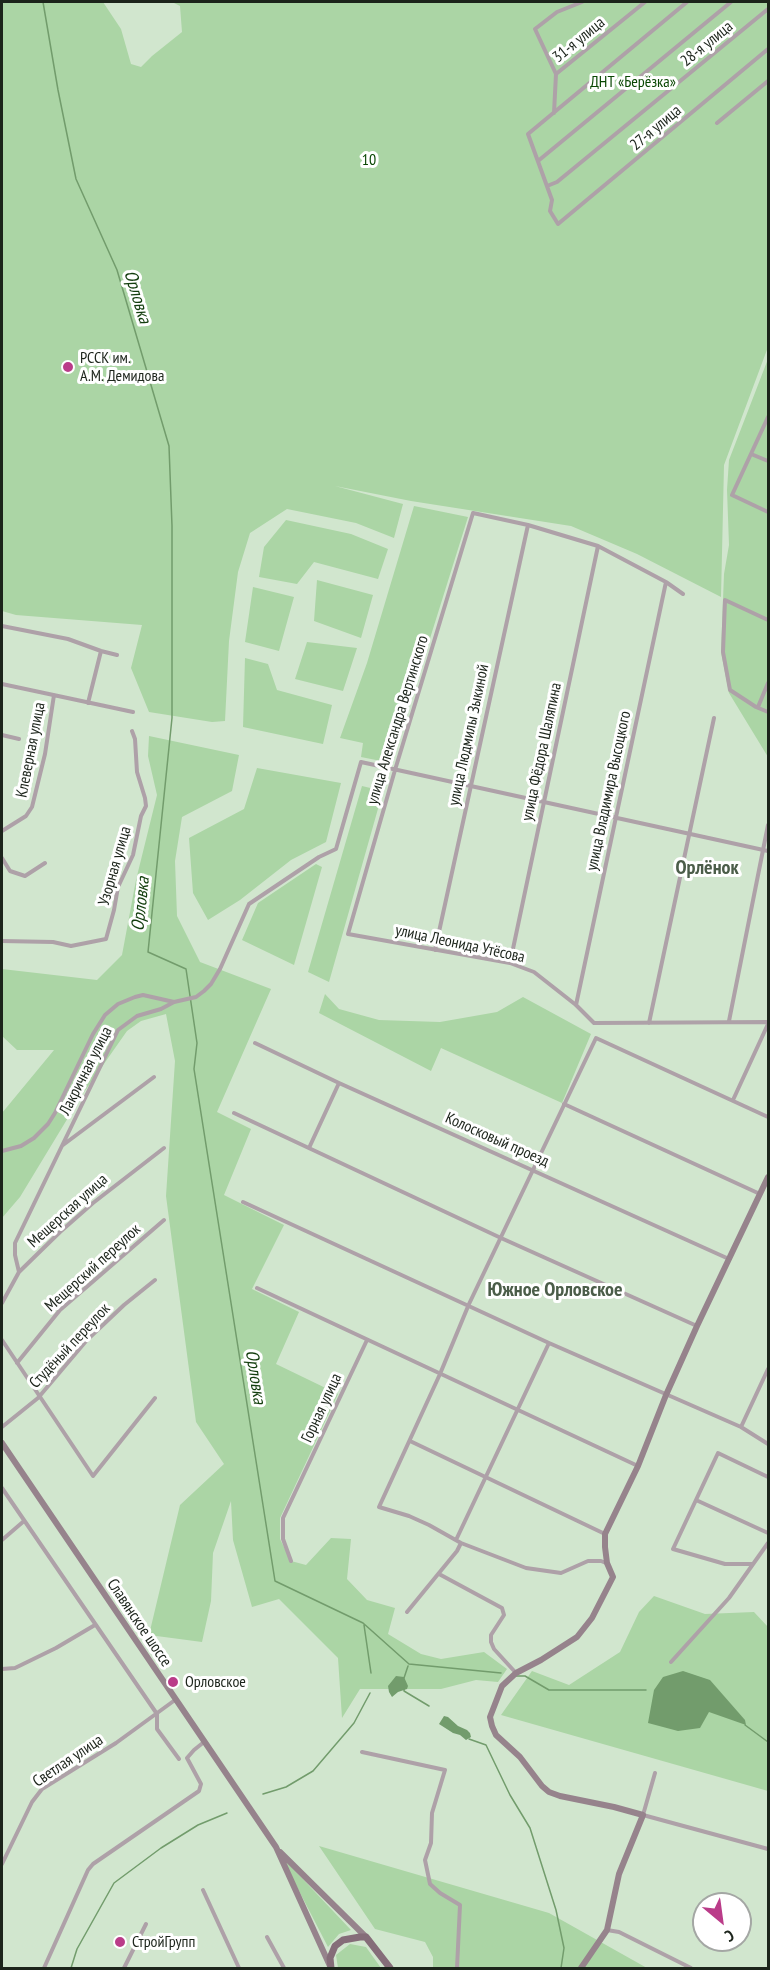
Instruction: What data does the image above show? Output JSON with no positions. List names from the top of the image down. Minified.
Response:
{"streets":{"street":["31-я улица","28-я улица","27-я улица","улица Александра Вертинского","улица Людмилы Зыкиной","Клеверная улица","улица Фёдора Шаляпина","улица Владимира Высоцкого","Узорная улица","улица Леонида Утёсова","Лакричная улица","Колосковый проезд","Мещерская улица","Мещерский переулок","Студёный переулок","Горная улица","Славянское шоссе","Светлая улица"]},"crossings":[["28-я улица","27-я улица"],["улица Александра Вертинского","улица Людмилы Зыкиной"],["улица Александра Вертинского","улица Леонида Утёсова"],["улица Александра Вертинского","Лакричная улица"],["улица Людмилы Зыкиной","улица Леонида Утёсова"],["улица Фёдора Шаляпина","улица Леонида Утёсова"],["улица Владимира Высоцкого","улица Леонида Утёсова"],["Лакричная улица","Мещерская улица"],["Славянское шоссе","Светлая улица"]],"districts":["Орлёнок","Южное Орловское"],"water":["Орловка"],"parks":["ДНТ «Берёзка»","10"],"places":["РССК им. А.М. Демидова","Орловское","СтройГрупп"],"north":"bottom right"}
